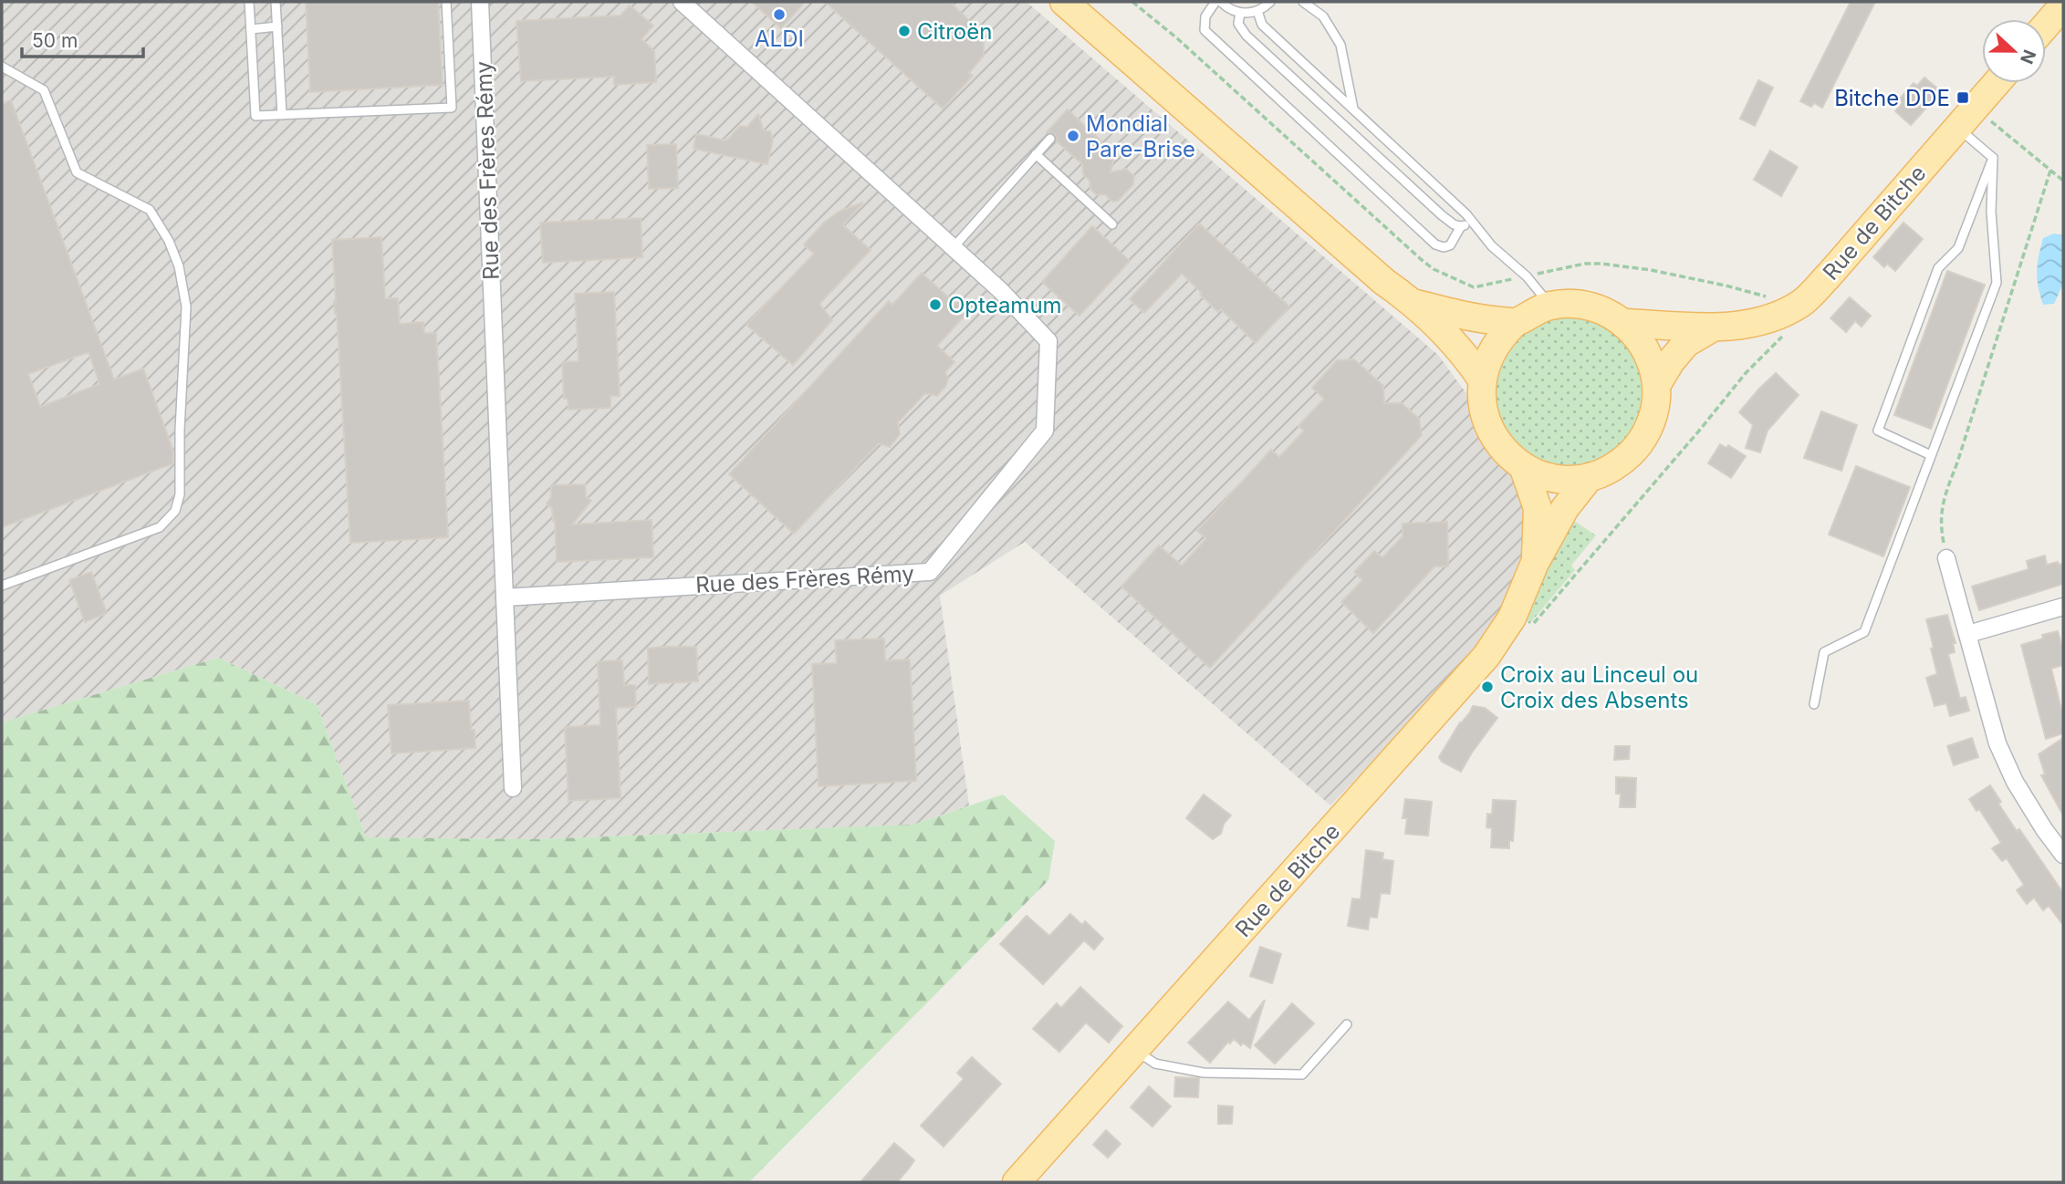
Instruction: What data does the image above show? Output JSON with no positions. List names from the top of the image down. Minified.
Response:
{"streets":{"main road":["Rue de Bitche"],"street":["Rue des Frères Rémy"]},"places":{"other":["ALDI","Citroën","Mondial Pare-Brise","Opteamum","Croix au Linceul ou Croix des Absents"],"transit":["Bitche DDE"]},"scale_bar":"50 m","north":"right"}
